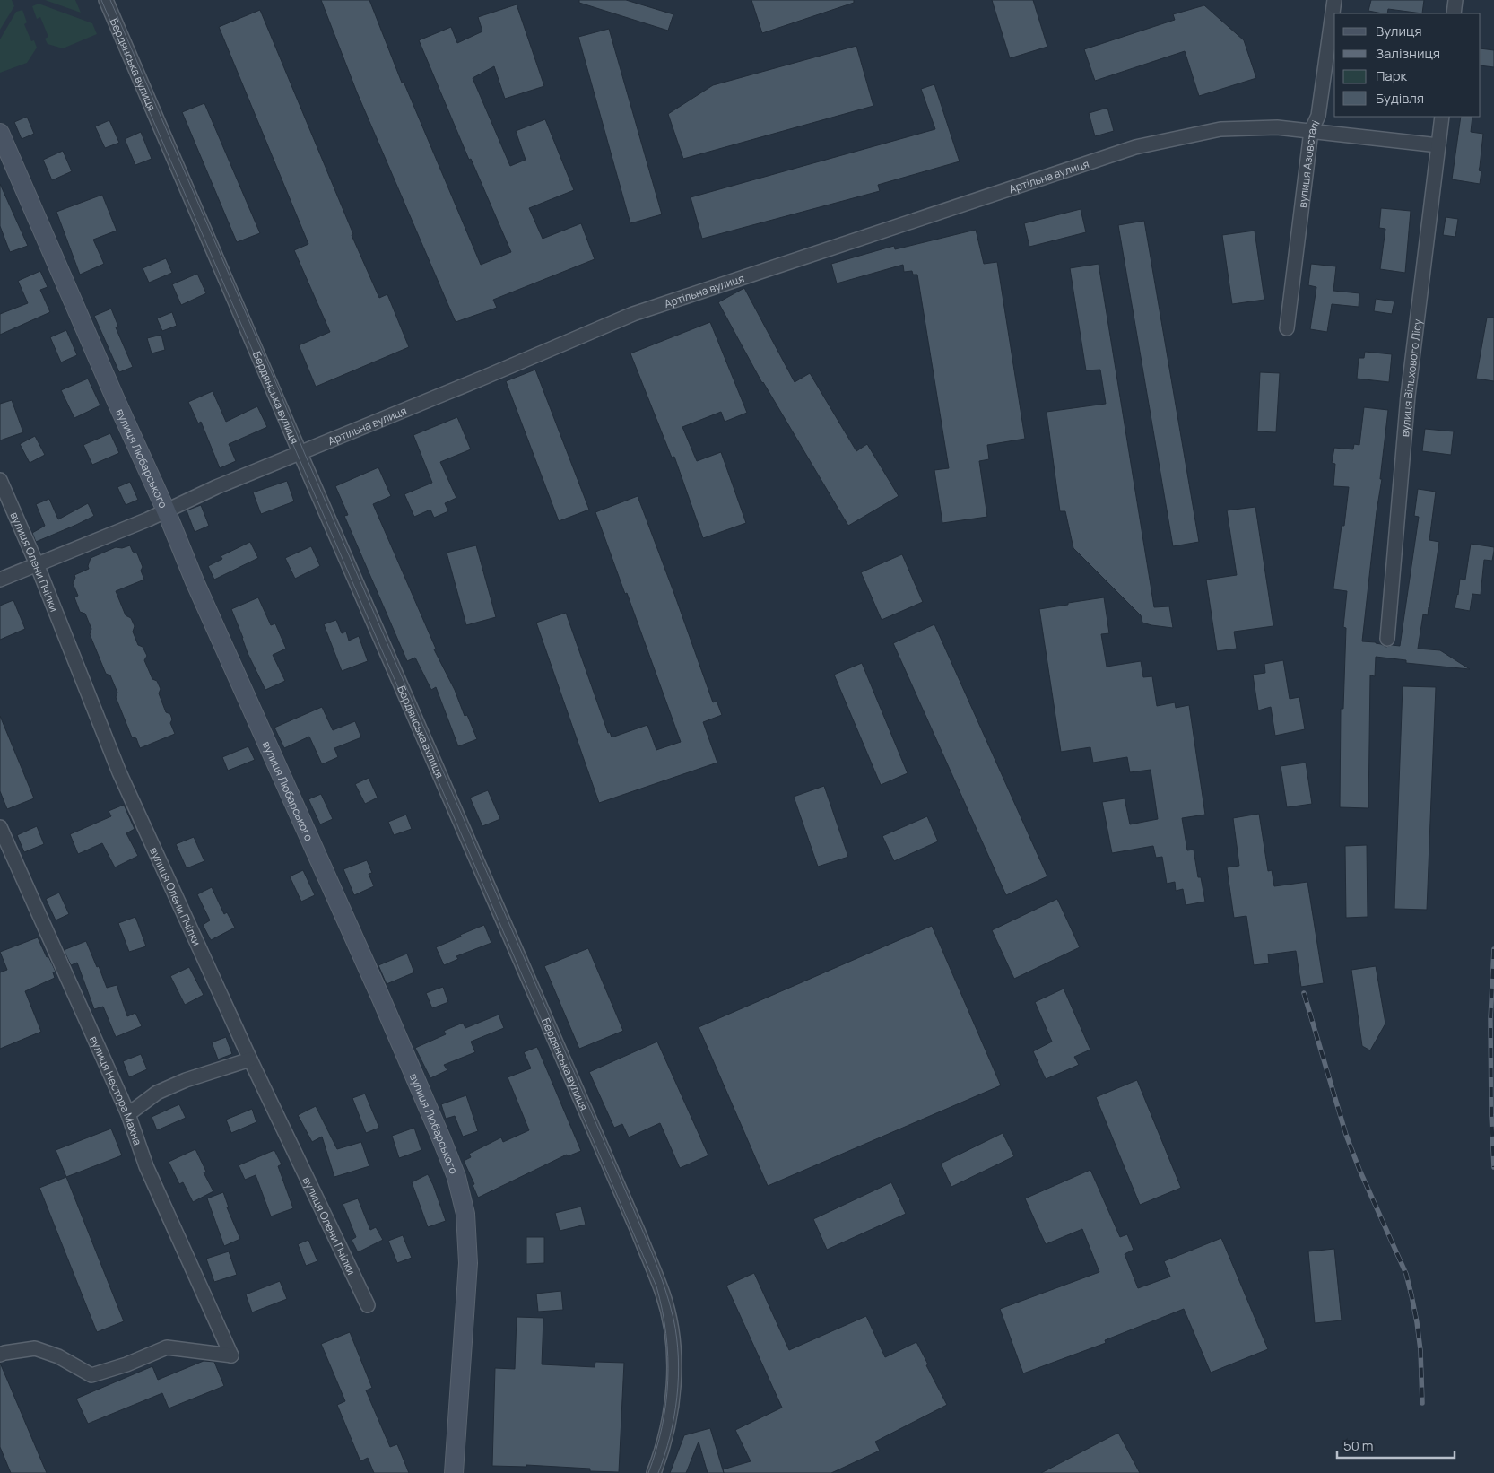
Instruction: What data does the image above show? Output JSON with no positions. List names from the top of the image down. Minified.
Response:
{"streets":{"main road":["вулиця Любарського"],"street":["Бердянська вулиця","вулиця Азовсталі","Артільна вулиця","вулиця Вільхового Лісу","вулиця Олени Пчілки","вулиця Нестора Махна"]},"crossings":[["Бердянська вулиця","Артільна вулиця"],["вулиця Азовсталі","Артільна вулиця"],["Артільна вулиця","вулиця Вільхового Лісу"],["Артільна вулиця","вулиця Любарського"],["Артільна вулиця","вулиця Олени Пчілки"]],"legend":["Вулиця","Залізниця","Парк","Будівля"],"scale_bar":"50 m"}
